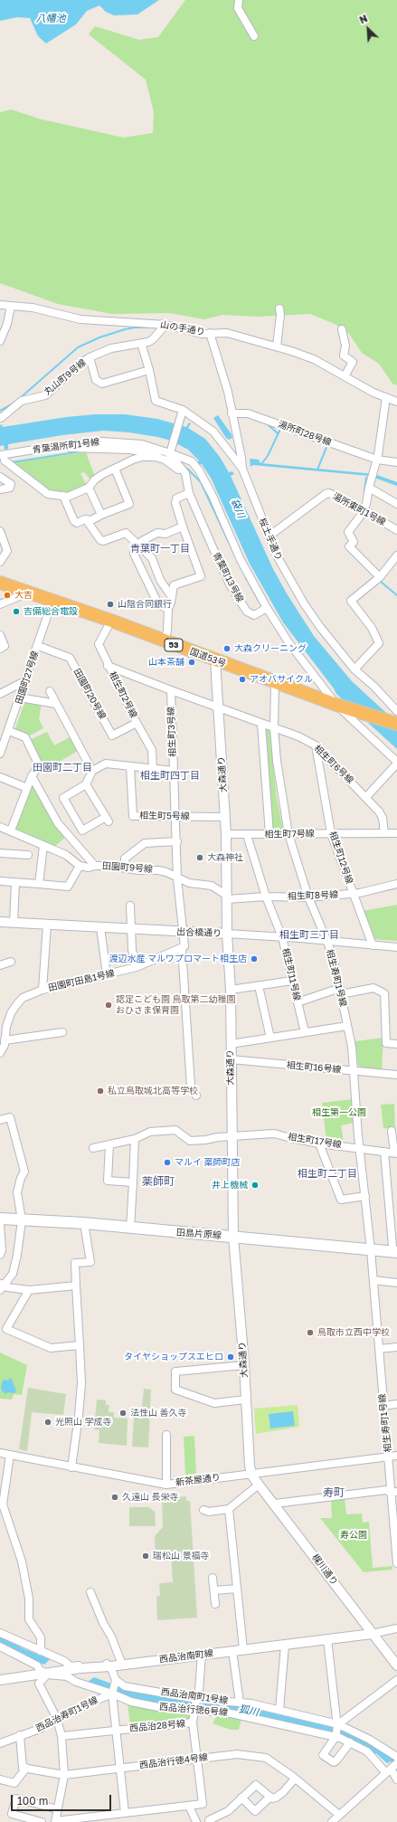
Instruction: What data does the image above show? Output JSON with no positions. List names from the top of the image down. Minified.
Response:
{"streets":{"highway":["53","国道53号"],"main road":["田島片原線"],"street":["山の手通り","丸山町9号線","湯所町28号線","青葉湯所町1号線","湯所東町1号線","桜土手通り","青葉町13号線","田園町27号線","田園町20号線","相生町2号線","相生町3号線","相生町6号線","大森通り","相生町5号線","相生町7号線","相生町12号線","田園町9号線","相生町8号線","出合橋通り","相生町11号線","相生寿町1号線","田園町田島1号線","相生町16号線","相生町17号線","新茶屋通り","梶川通り","西品治南町線","西品治南町1号線","西品治行徳6号線","西品治寿町1号線","西品治28号線","西品治行徳4号線"]},"crossings":[["山の手通り","丸山町9号線"],["山の手通り","桜土手通り"],["湯所町28号線","桜土手通り"],["青葉湯所町1号線","青葉町13号線"],["湯所東町1号線","桜土手通り"],["国道53号","田園町27号線"],["国道53号","相生町2号線"],["国道53号","大森通り"],["国道53号","相生寿町1号線"],["田園町27号線","田園町20号線"],["田園町20号線","相生町2号線"],["相生町2号線","相生町6号線"],["相生町3号線","相生町6号線"],["相生町3号線","相生町5号線"],["相生町3号線","田園町9号線"],["相生町3号線","出合橋通り"],["相生町6号線","大森通り"],["相生町6号線","相生町7号線"],["相生町6号線","相生町12号線"],["相生町6号線","相生寿町1号線"],["大森通り","相生町5号線"],["大森通り","相生町7号線"],["大森通り","田園町9号線"],["大森通り","相生町8号線"],["大森通り","出合橋通り"],["大森通り","相生町16号線"],["大森通り","相生町17号線"],["大森通り","田島片原線"],["大森通り","新茶屋通り"],["大森通り","梶川通り"],["相生町7号線","相生町12号線"],["相生町7号線","相生町11号線"],["相生町7号線","相生寿町1号線"],["相生町12号線","相生町8号線"],["相生町12号線","出合橋通り"],["田園町9号線","相生町8号線"],["相生町8号線","相生町11号線"],["相生町8号線","相生寿町1号線"],["出合橋通り","相生町11号線"],["出合橋通り","相生寿町1号線"],["相生寿町1号線","相生町16号線"],["相生寿町1号線","相生町17号線"],["相生寿町1号線","田島片原線"],["相生寿町1号線","新茶屋通り"],["新茶屋通り","梶川通り"],["梶川通り","西品治南町線"],["西品治南町線","西品治行徳6号線"],["西品治行徳6号線","西品治寿町1号線"],["西品治28号線","西品治行徳4号線"]],"districts":["青葉町一丁目","田園町二丁目","相生町四丁目","相生町三丁目","相生町二丁目","薬師町","寿町"],"water":["八幡池","袋川","狐川"],"parks":["相生第一公園","寿公園"],"places":["大吉","山陰合同銀行","吉備総合電設","大森クリーニング","山本茶舗","アオバサイクル","大森神社","渡辺水産 マルワプロマート相生店","認定こども園 鳥取第二幼稚園 おひさま保育園","私立鳥取城北高等学校","マルイ 薬師町店","井上機械","鳥取市立西中学校","タイヤショップスエヒロ","法性山 善久寺","光照山 学成寺","久遠山 長栄寺","瑞松山 景福寺"],"scale_bar":"100 m","north":"top left"}
